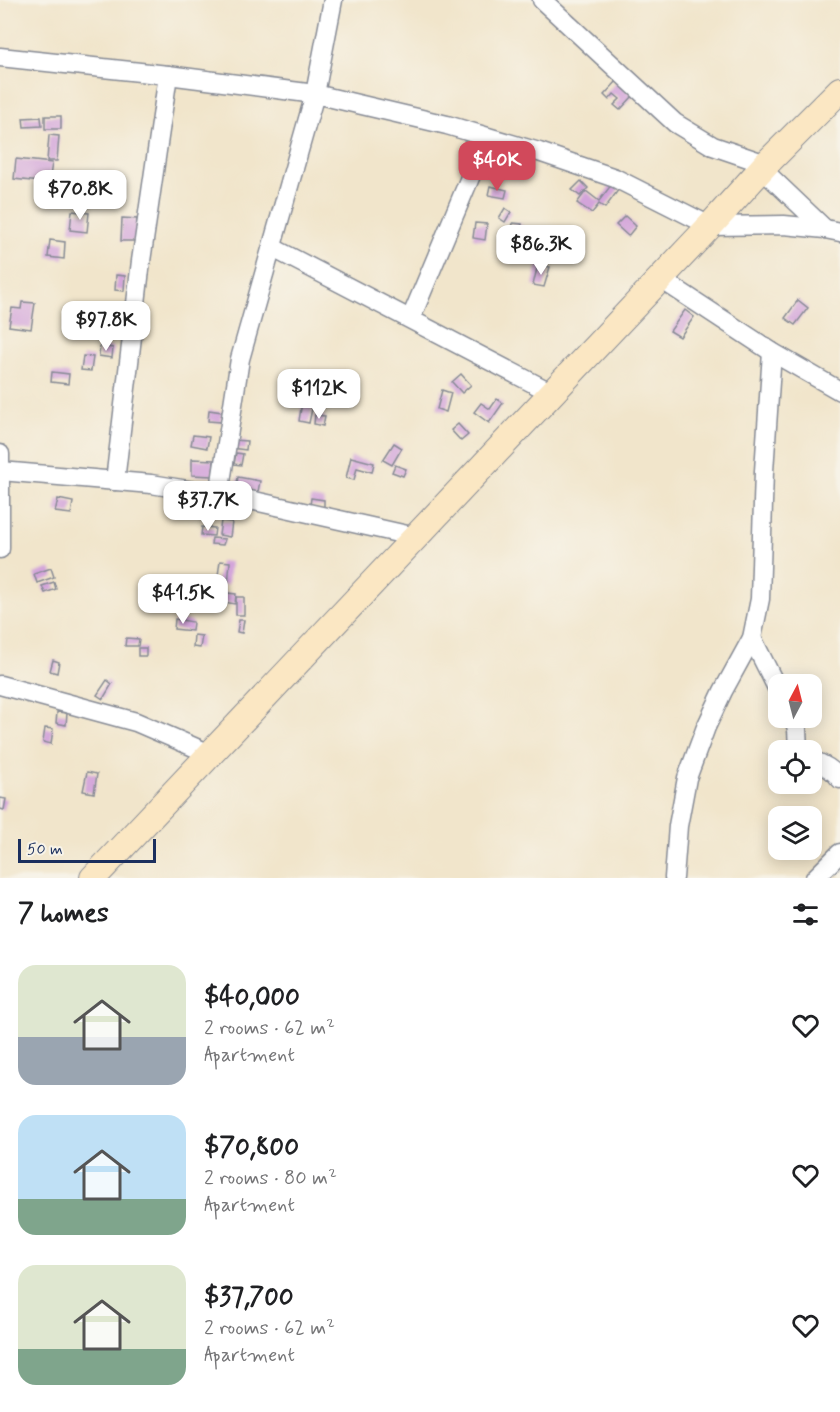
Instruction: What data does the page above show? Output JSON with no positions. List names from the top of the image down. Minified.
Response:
{"scale_bar":"50 m","north":"top","page":{"price":["$40K","$70.8K","$86.3K","$97.8K","$112K","$37.7K","$41.5K"],"scale":"50 m","heading":"7 homes","list":[{"name":"$40,000","note":"2 rooms · 62 m² · Apartment"},{"name":"$70,800","note":"2 rooms · 80 m² · Apartment"},{"name":"$37,700","note":"2 rooms · 62 m² · Apartment"}]}}
